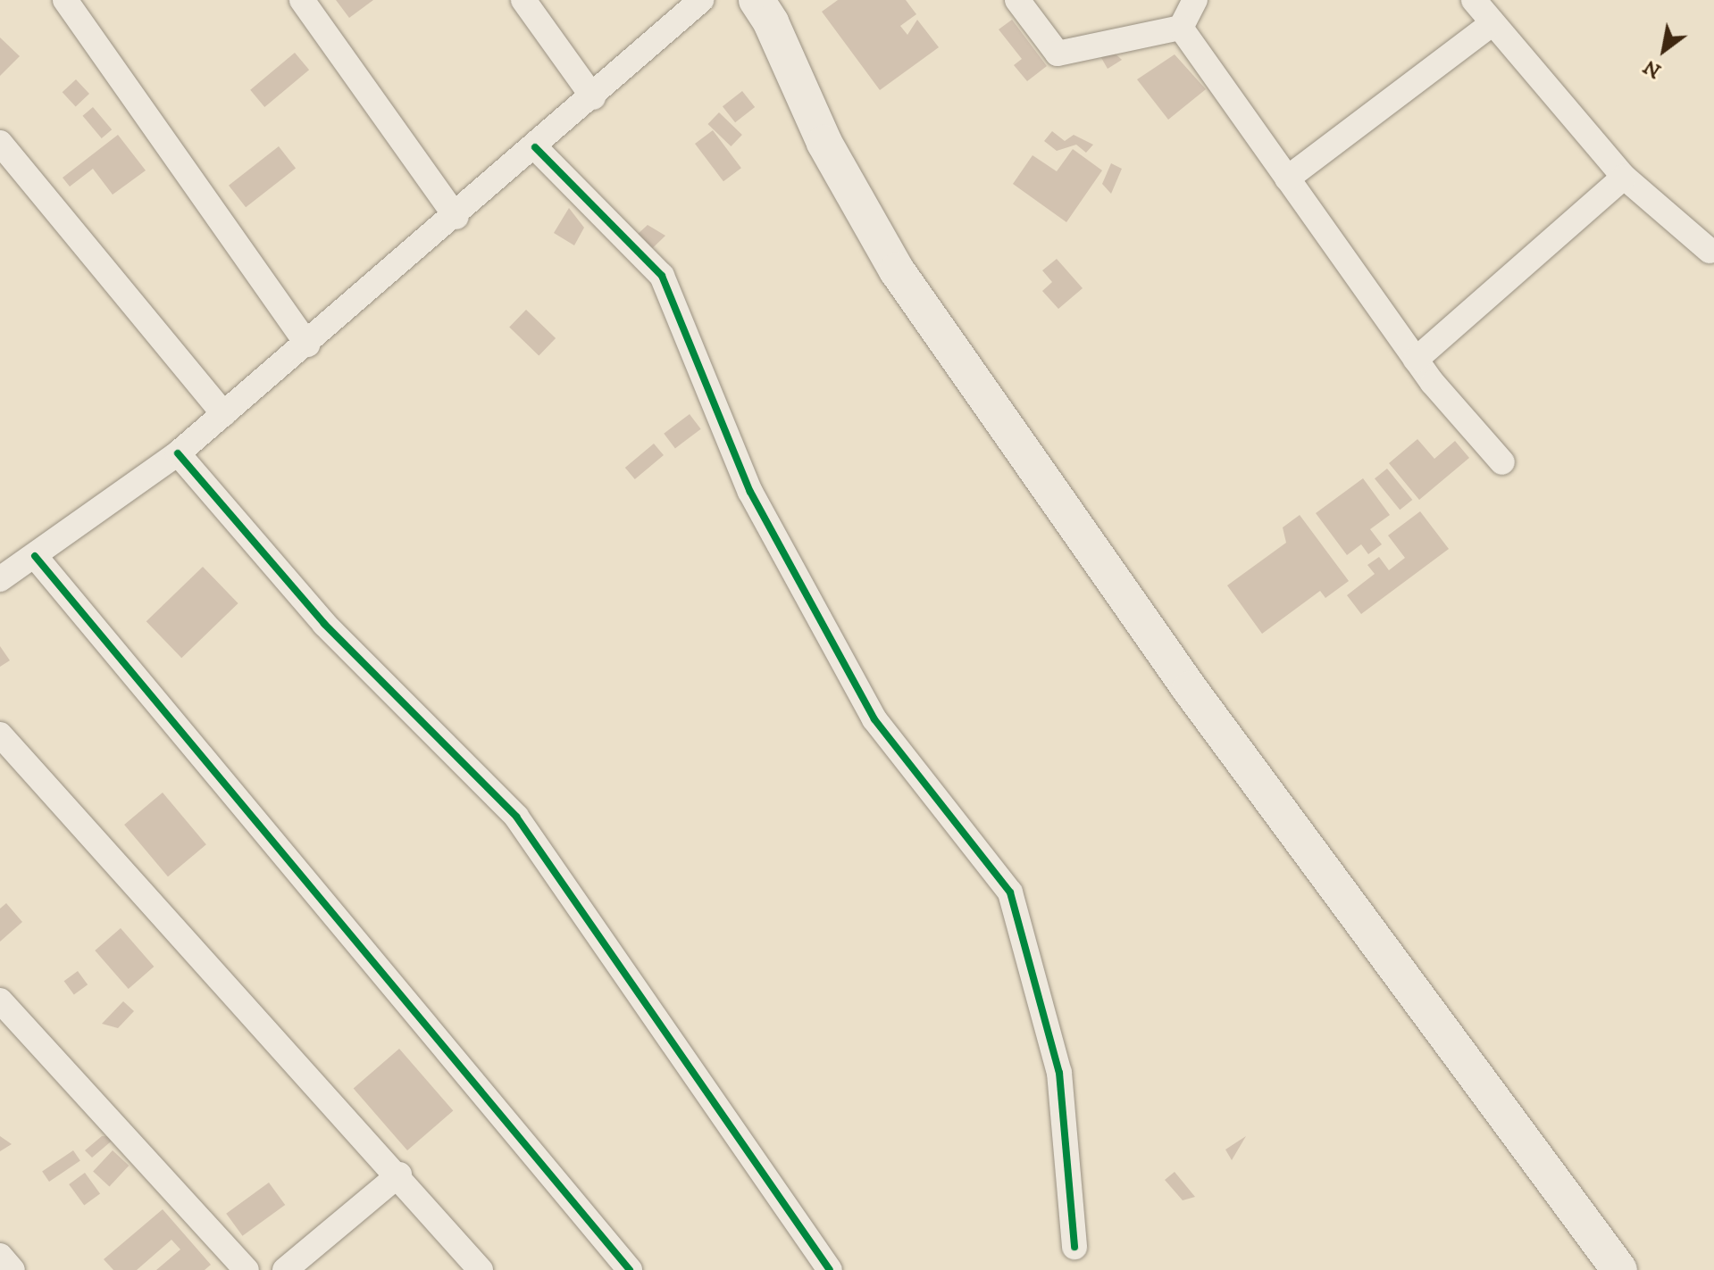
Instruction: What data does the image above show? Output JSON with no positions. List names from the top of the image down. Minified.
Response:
{"north":"bottom left"}
